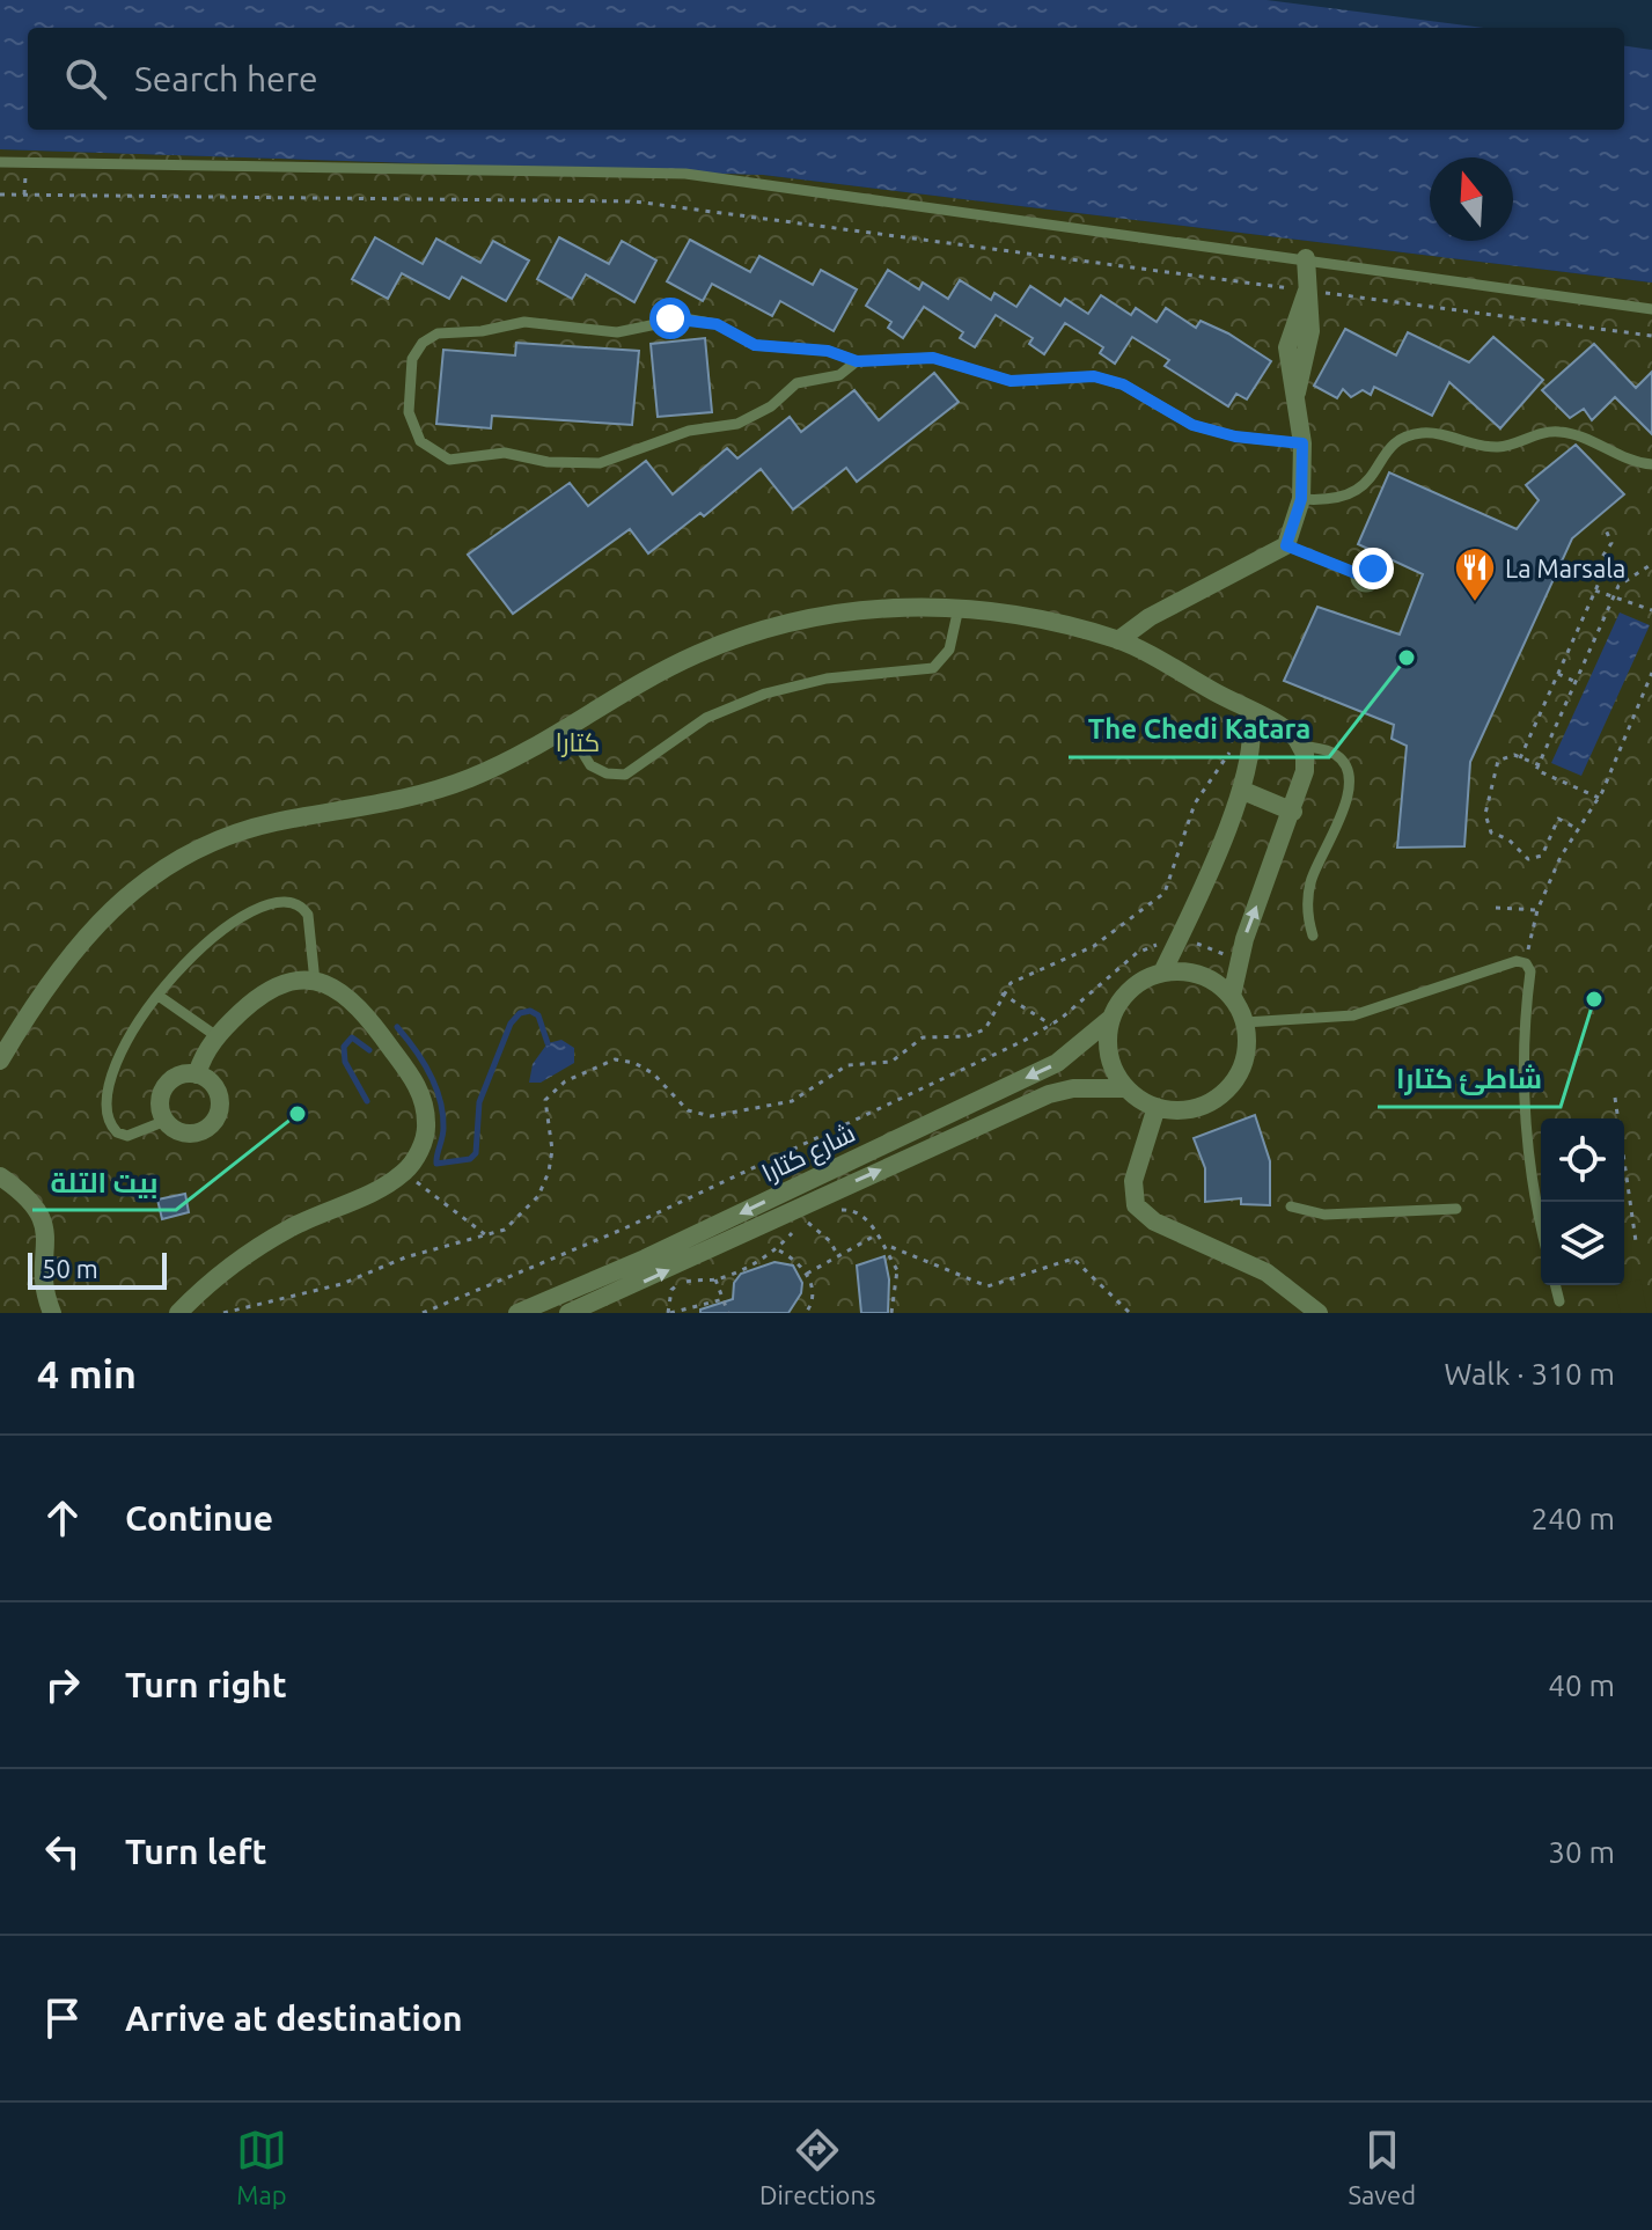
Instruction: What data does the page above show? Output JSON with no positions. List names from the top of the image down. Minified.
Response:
{"streets":{"street":["شارع كتارا"]},"parks":["كتارا"],"places":{"restaurant":["La Marsala"],"other":["The Chedi Katara","شاطئ كتارا","بيت التلة"]},"scale_bar":"50 m","north":"top","page":{"search":"Search here","scale":"50 m","heading":["4 min","Walk · 310 m"],"list":[["Continue","240 m"],["Turn right","40 m"],["Turn left","30 m"],"Arrive at destination"],"nav":["Map","Directions","Saved"]}}
